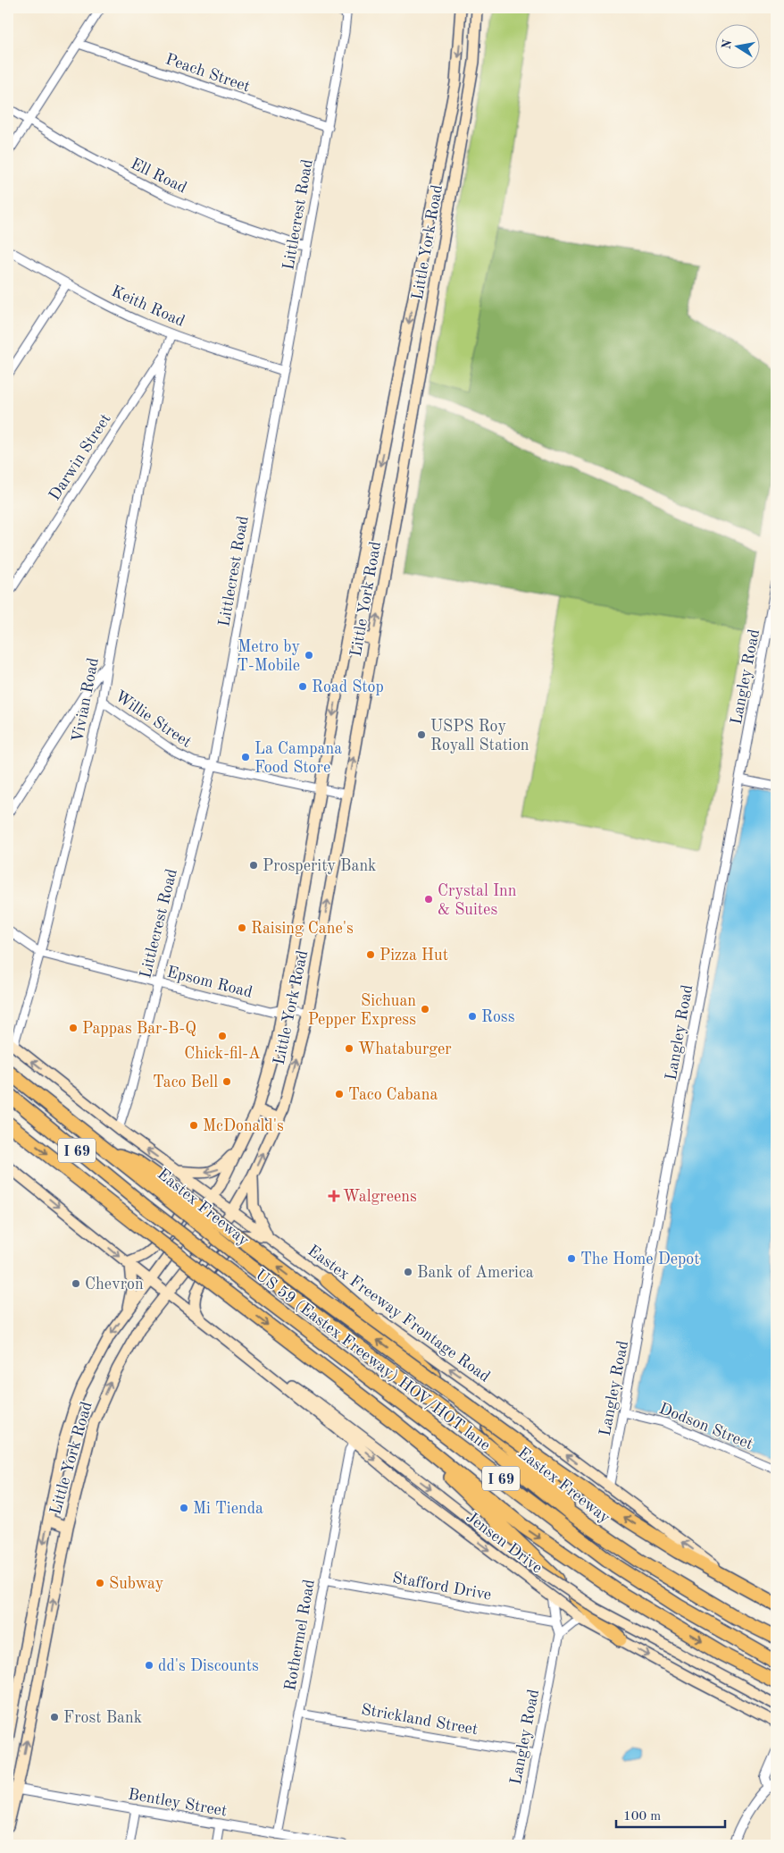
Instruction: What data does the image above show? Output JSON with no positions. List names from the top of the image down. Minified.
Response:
{"streets":{"highway":["I 69","Eastex Freeway","US 59 (Eastex Freeway) HOV/HOT lane"],"main road":["Little York Road","Eastex Freeway Frontage Road","Jensen Drive"],"street":["Peach Street","Ell Road","Littlecrest Road","Keith Road","Darwin Street","Langley Road","Vivian Road","Willie Street","Epsom Road","Dodson Street","Stafford Drive","Rothermel Road","Strickland Street","Bentley Street"]},"crossings":[["Peach Street","Littlecrest Road"],["Ell Road","Littlecrest Road"],["Littlecrest Road","Keith Road"],["Littlecrest Road","Willie Street"],["Littlecrest Road","Epsom Road"],["Littlecrest Road","Eastex Freeway Frontage Road"],["Little York Road","Willie Street"],["Little York Road","Epsom Road"],["Little York Road","Eastex Freeway Frontage Road"],["Little York Road","Bentley Street"],["Keith Road","Darwin Street"],["Darwin Street","Vivian Road"],["Langley Road","Eastex Freeway Frontage Road"],["Langley Road","Dodson Street"],["Langley Road","Jensen Drive"],["Langley Road","Stafford Drive"],["Langley Road","Strickland Street"],["Vivian Road","Willie Street"],["Vivian Road","Epsom Road"],["Vivian Road","Eastex Freeway Frontage Road"],["Jensen Drive","Rothermel Road"],["Stafford Drive","Rothermel Road"],["Rothermel Road","Strickland Street"],["Rothermel Road","Bentley Street"]],"one_way":["Eastex Freeway Frontage Road"],"places":{"other":["Metro by T-Mobile","Road Stop","USPS Roy Royall Station","La Campana Food Store","Prosperity Bank","Crystal Inn & Suites","Raising Cane's","Pizza Hut","Sichuan Pepper Express","Ross","Pappas Bar-B-Q","Chick-fil-A","Whataburger","Taco Bell","Taco Cabana","McDonald's","The Home Depot","Bank of America","Chevron","Mi Tienda","Subway","dd's Discounts","Frost Bank"],"health":["Walgreens"]},"scale_bar":"100 m","north":"left"}
